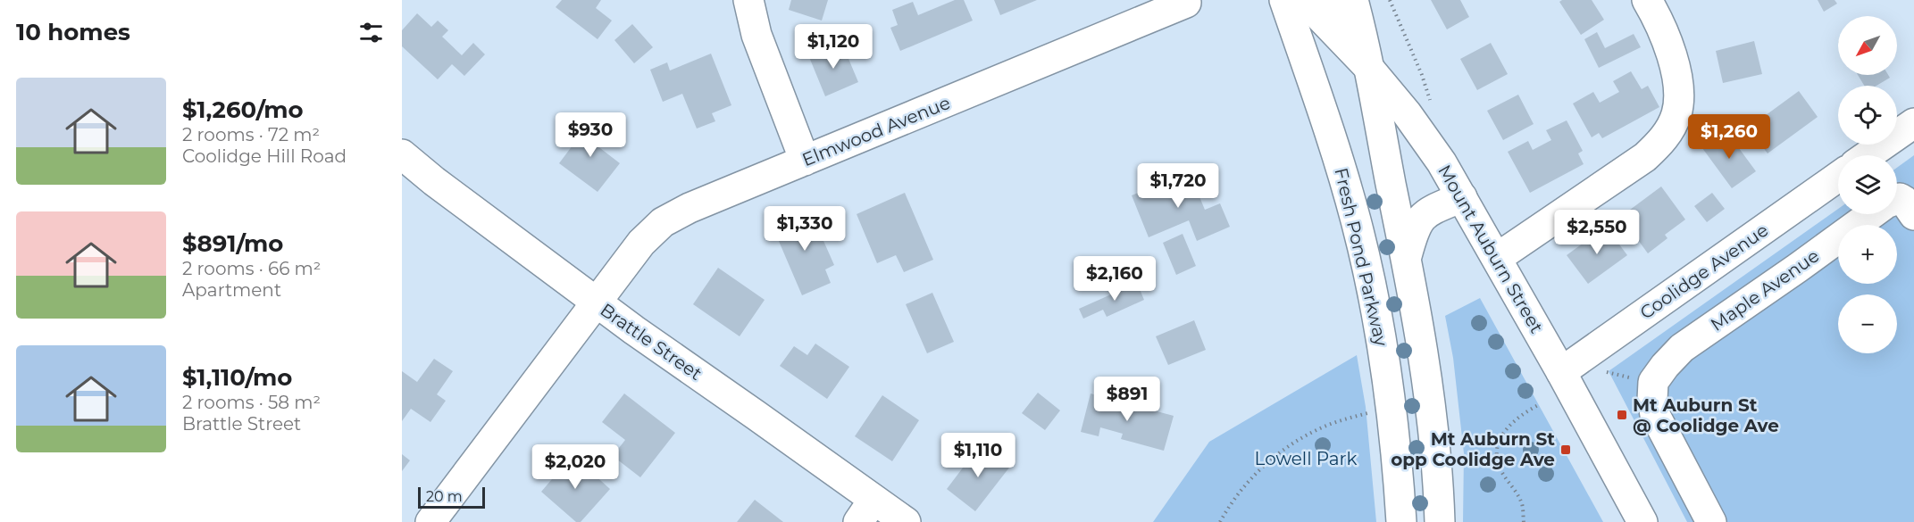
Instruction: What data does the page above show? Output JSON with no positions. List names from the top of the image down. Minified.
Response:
{"streets":{"main road":["Elmwood Avenue","Mount Auburn Street","Fresh Pond Parkway","Coolidge Avenue","Maple Avenue","Brattle Street"]},"crossings":[["Elmwood Avenue","Brattle Street"],["Mount Auburn Street","Coolidge Avenue"]],"parks":["Lowell Park"],"places":{"transit":["Mt Auburn St @ Coolidge Ave","Mt Auburn St opp Coolidge Ave"]},"scale_bar":"20 m","north":"bottom left","page":{"heading":"10 homes","map_buttons":["+","−"],"price":["$1,120","$930","$1,260","$1,720","$1,330","$2,550","$2,160","$891","$1,110","$2,020"],"list":[{"name":"$1,260/mo","note":"2 rooms · 72 m² · Coolidge Hill Road"},{"name":"$891/mo","note":"2 rooms · 66 m² · Apartment"},{"name":"$1,110/mo","note":"2 rooms · 58 m² · Brattle Street"}],"scale":"20 m"}}
